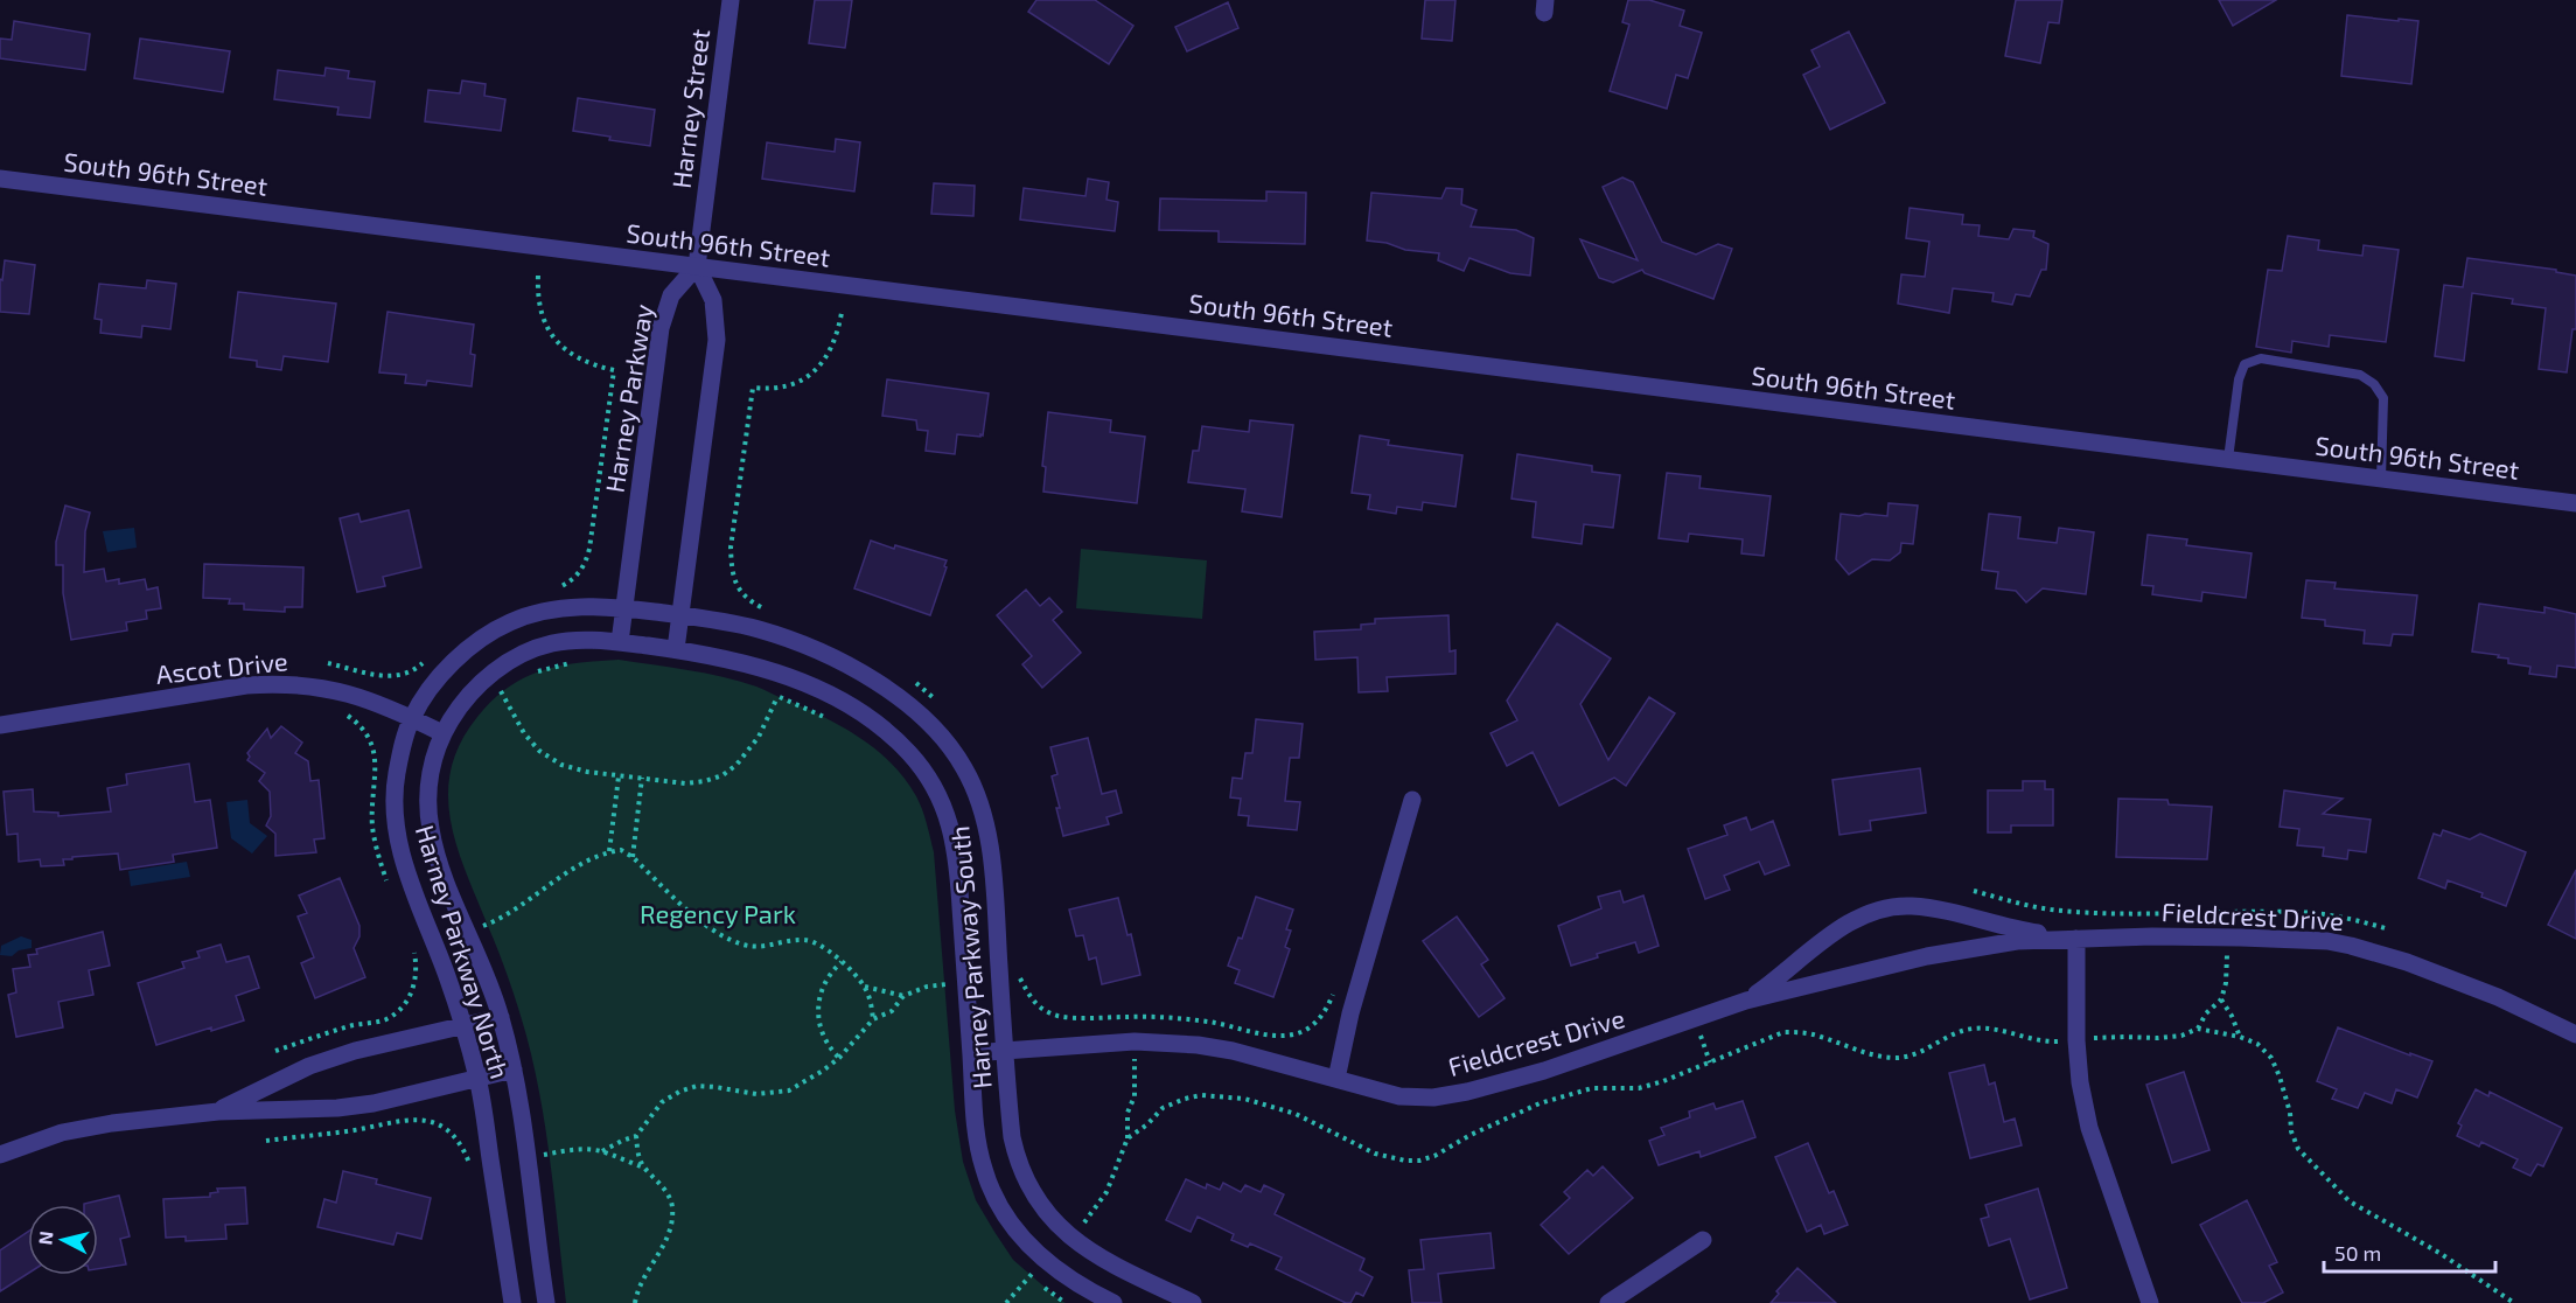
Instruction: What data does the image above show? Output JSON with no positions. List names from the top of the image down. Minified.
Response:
{"streets":{"street":["Harney Street","South 96th Street","Harney Parkway","Ascot Drive","Fieldcrest Drive","Harney Parkway North","Harney Parkway South"]},"crossings":[["Harney Street","South 96th Street"],["Harney Street","Harney Parkway"],["South 96th Street","Harney Parkway"],["Harney Parkway","Harney Parkway North"],["Harney Parkway","Harney Parkway South"],["Ascot Drive","Harney Parkway North"],["Fieldcrest Drive","Harney Parkway South"],["Harney Parkway North","Harney Parkway South"]],"parks":["Regency Park"],"scale_bar":"50 m","north":"left"}
